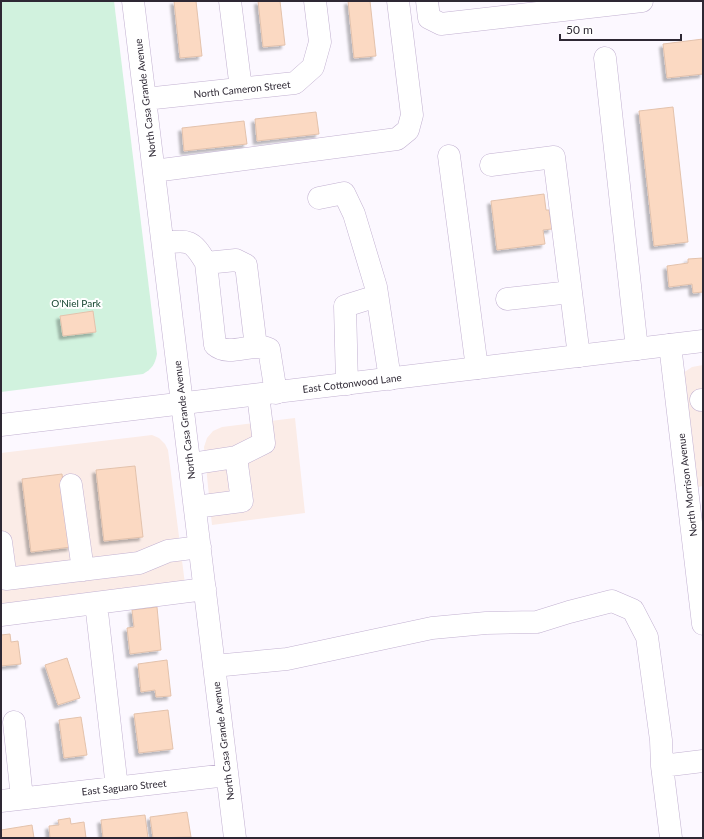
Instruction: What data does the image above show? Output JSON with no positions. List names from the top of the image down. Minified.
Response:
{"streets":{"street":["North Cameron Street","North Casa Grande Avenue","East Cottonwood Lane","North Morrison Avenue","East Saguaro Street"]},"crossings":[["North Cameron Street","North Casa Grande Avenue"],["North Casa Grande Avenue","East Cottonwood Lane"],["North Casa Grande Avenue","East Saguaro Street"],["East Cottonwood Lane","North Morrison Avenue"]],"parks":["O'Niel Park"],"scale_bar":"50 m"}
